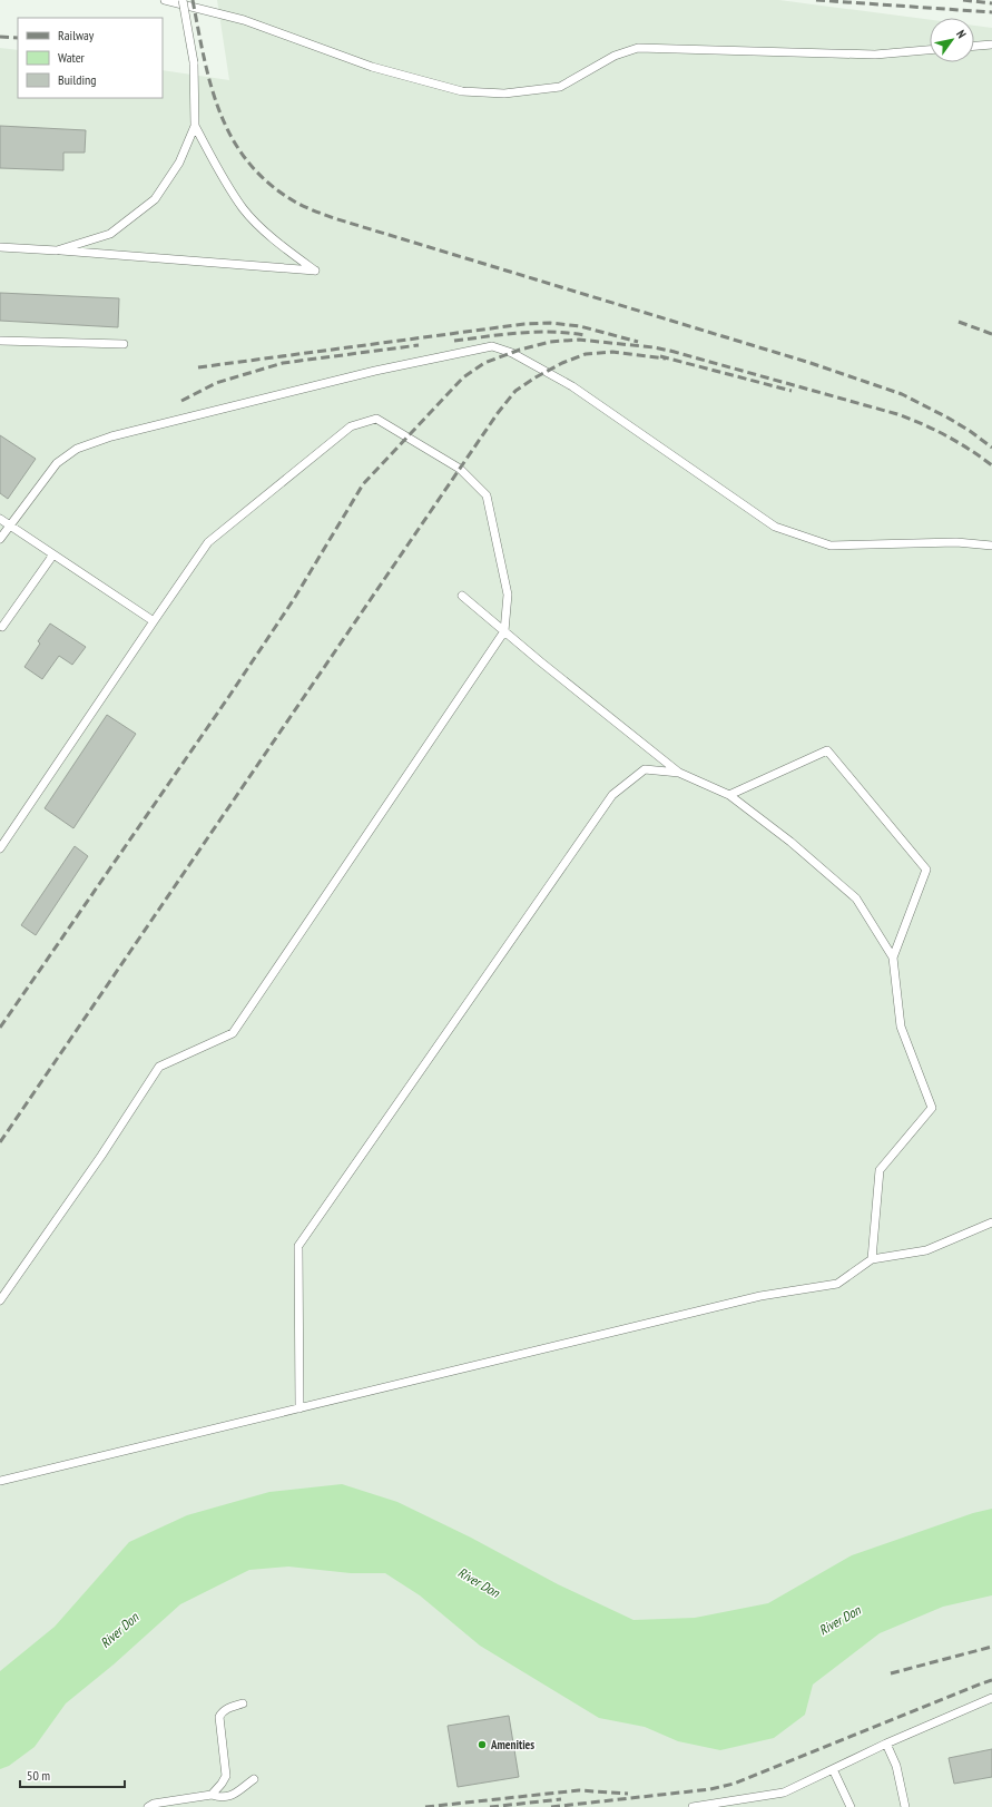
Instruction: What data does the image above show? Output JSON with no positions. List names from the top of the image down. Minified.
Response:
{"water":["River Don"],"places":["Amenities"],"legend":["Railway","Water","Building"],"scale_bar":"50 m","north":"top right"}
